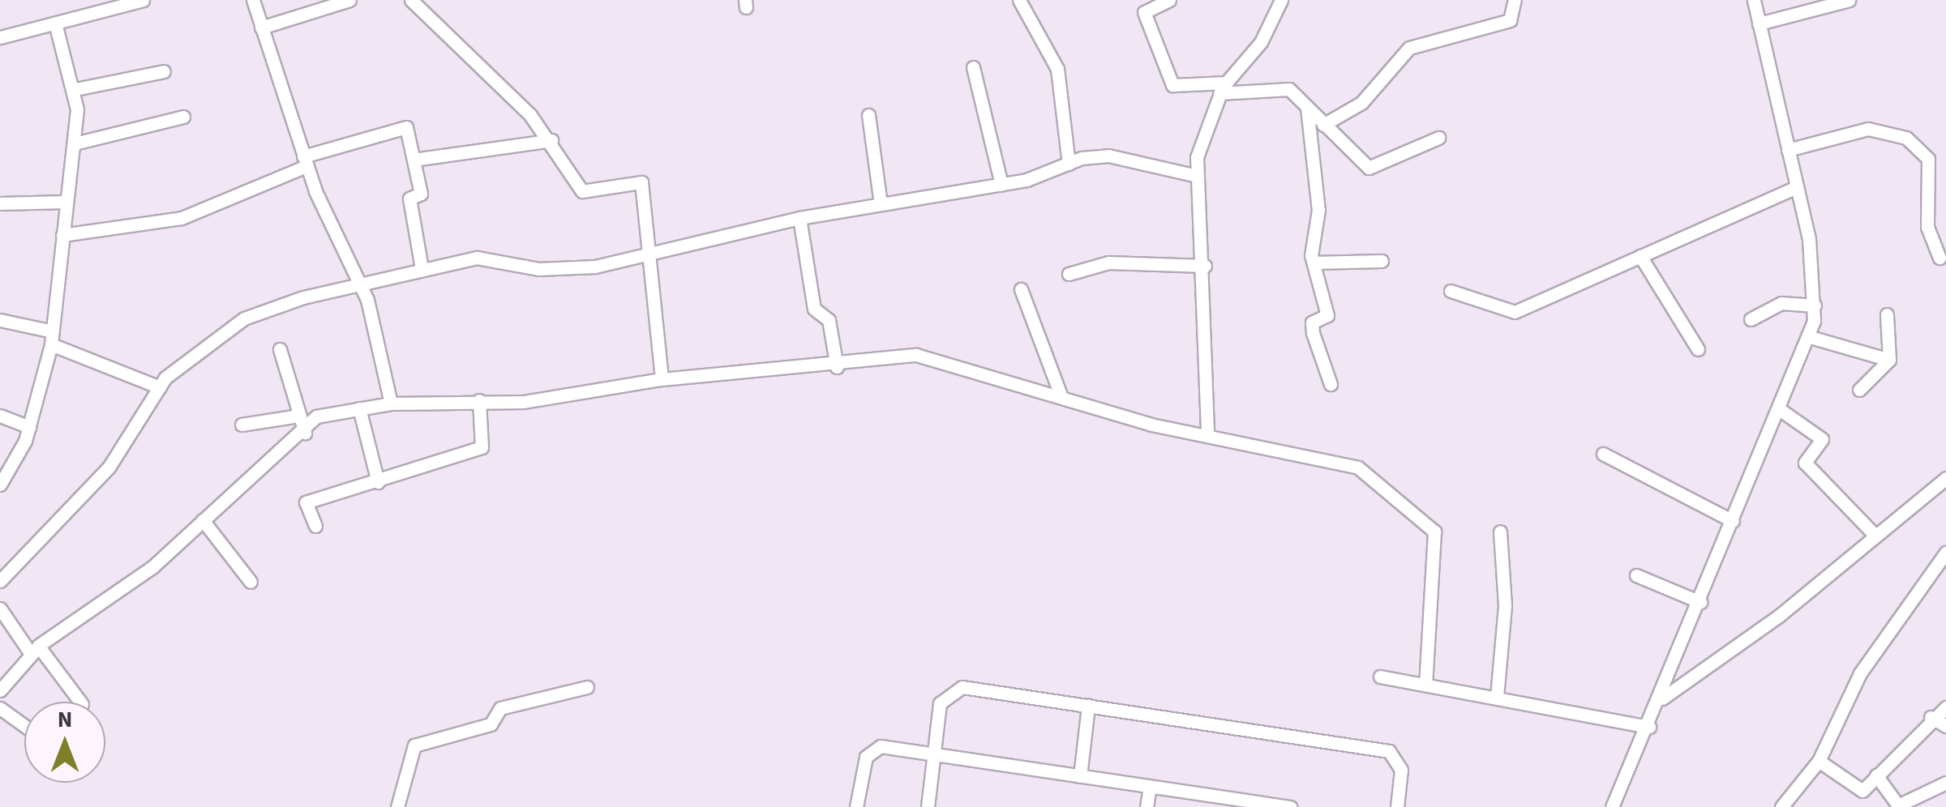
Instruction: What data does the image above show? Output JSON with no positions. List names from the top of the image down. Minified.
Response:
{"north":"top"}
